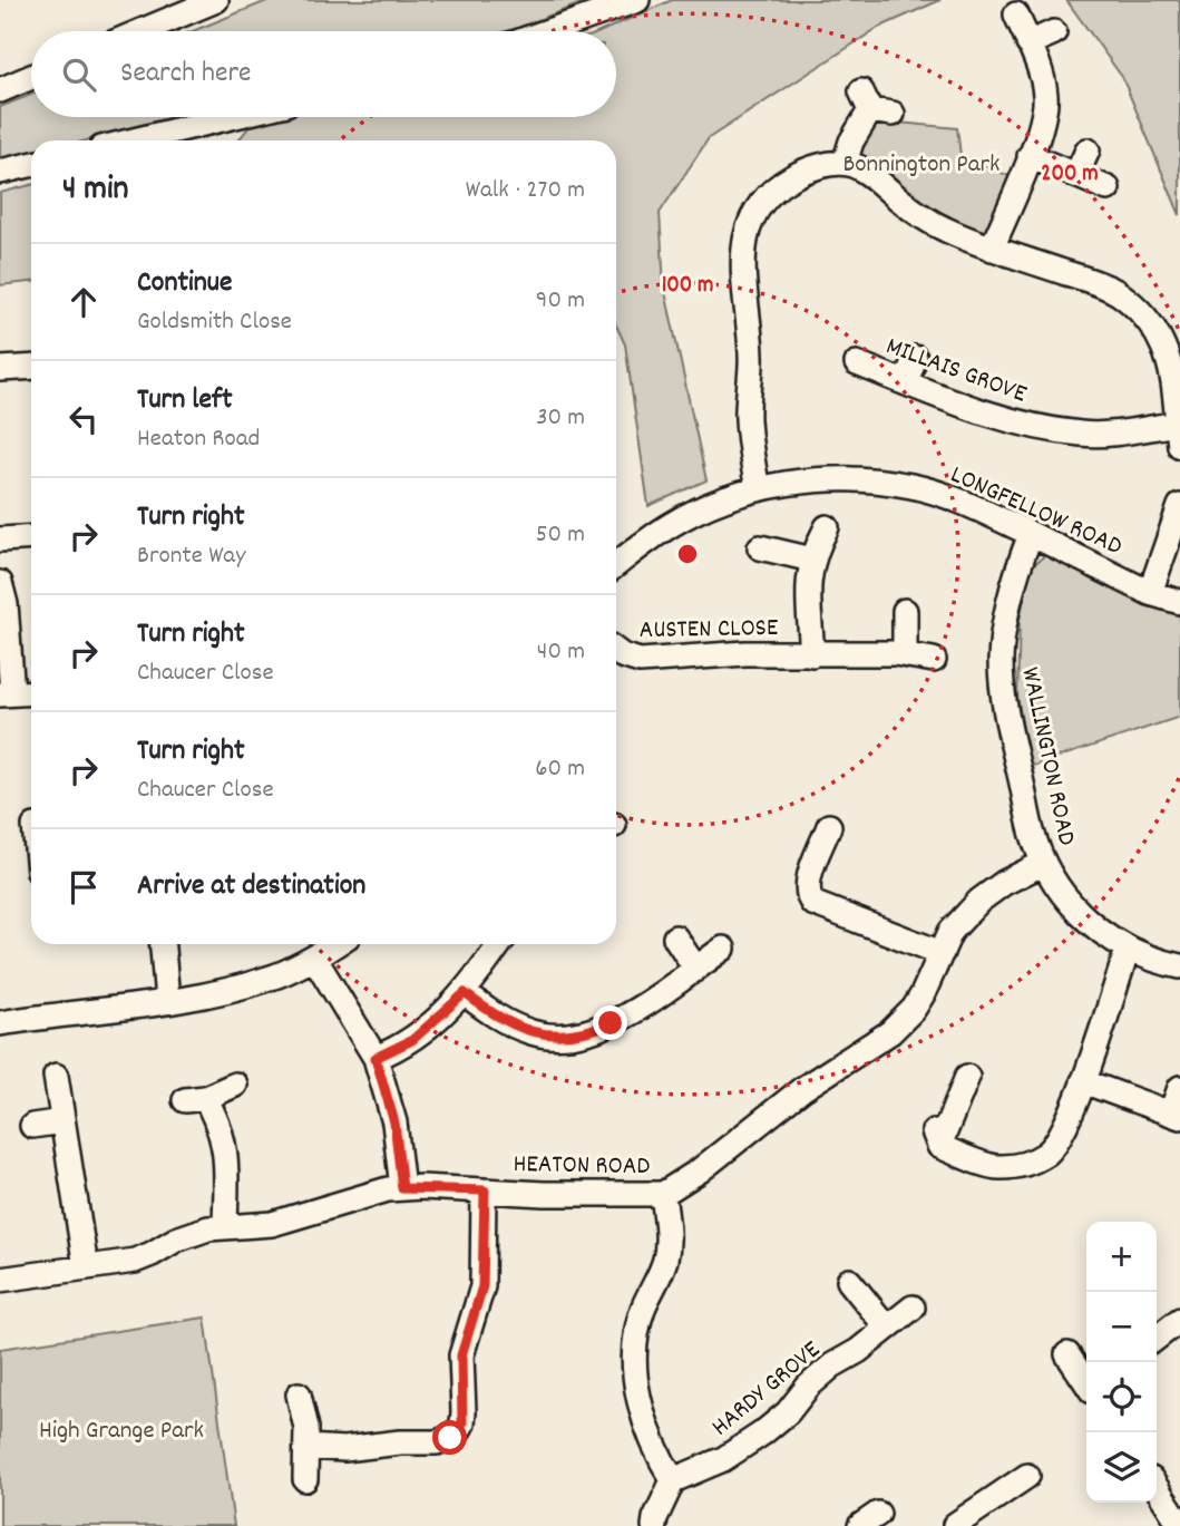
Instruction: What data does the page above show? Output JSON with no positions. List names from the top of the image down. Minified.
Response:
{"streets":{"street":["MILLAIS GROVE","LONGFELLOW ROAD","AUSTEN CLOSE","WALLINGTON ROAD","HEATON ROAD","HARDY GROVE"]},"crossings":[["LONGFELLOW ROAD","WALLINGTON ROAD"],["WALLINGTON ROAD","HEATON ROAD"]],"parks":["Bonnington Park","High Grange Park"],"page":{"search":"Search here","heading":["4 min","Walk · 270 m"],"list":[["Continue","Goldsmith Close","90 m"],["Turn left","Heaton Road","30 m"],["Turn right","Bronte Way","50 m"],["Turn right","Chaucer Close","40 m"],["Turn right","Chaucer Close","60 m"],"Arrive at destination"],"map_buttons":["+","−"]},"rings":["200 m","100 m"]}
